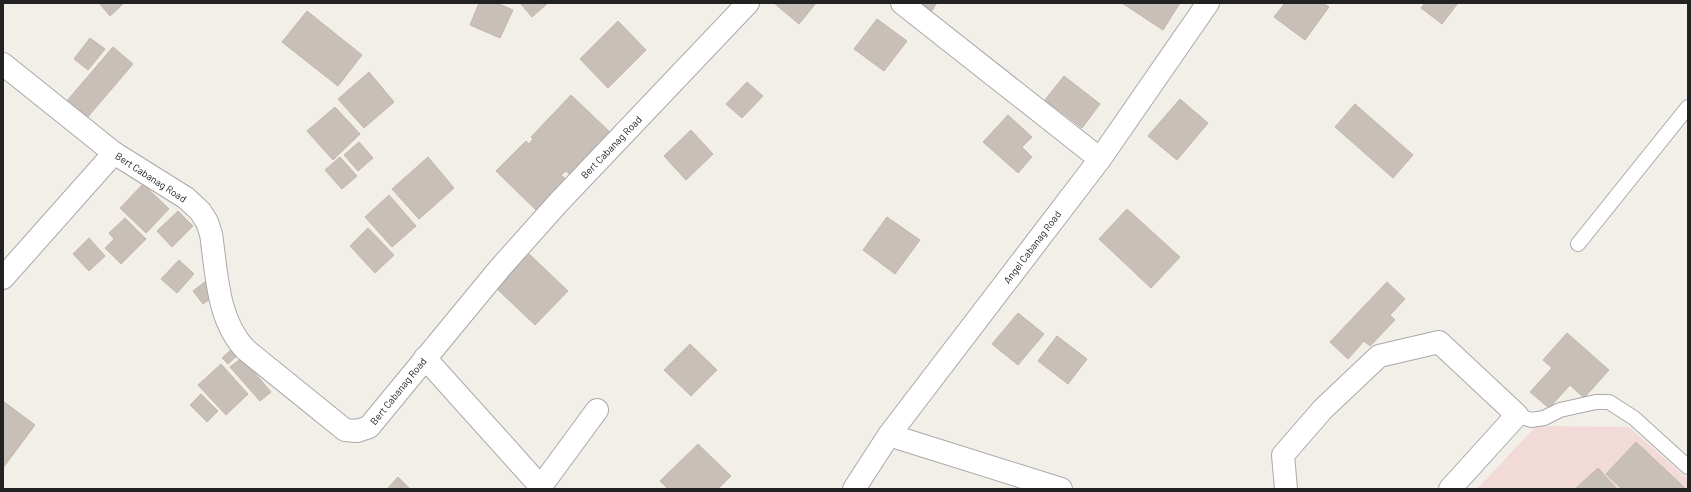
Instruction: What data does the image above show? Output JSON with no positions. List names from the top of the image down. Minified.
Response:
{"streets":{"street":["Bert Cabanag Road","Angel Cabanag Road"]}}
